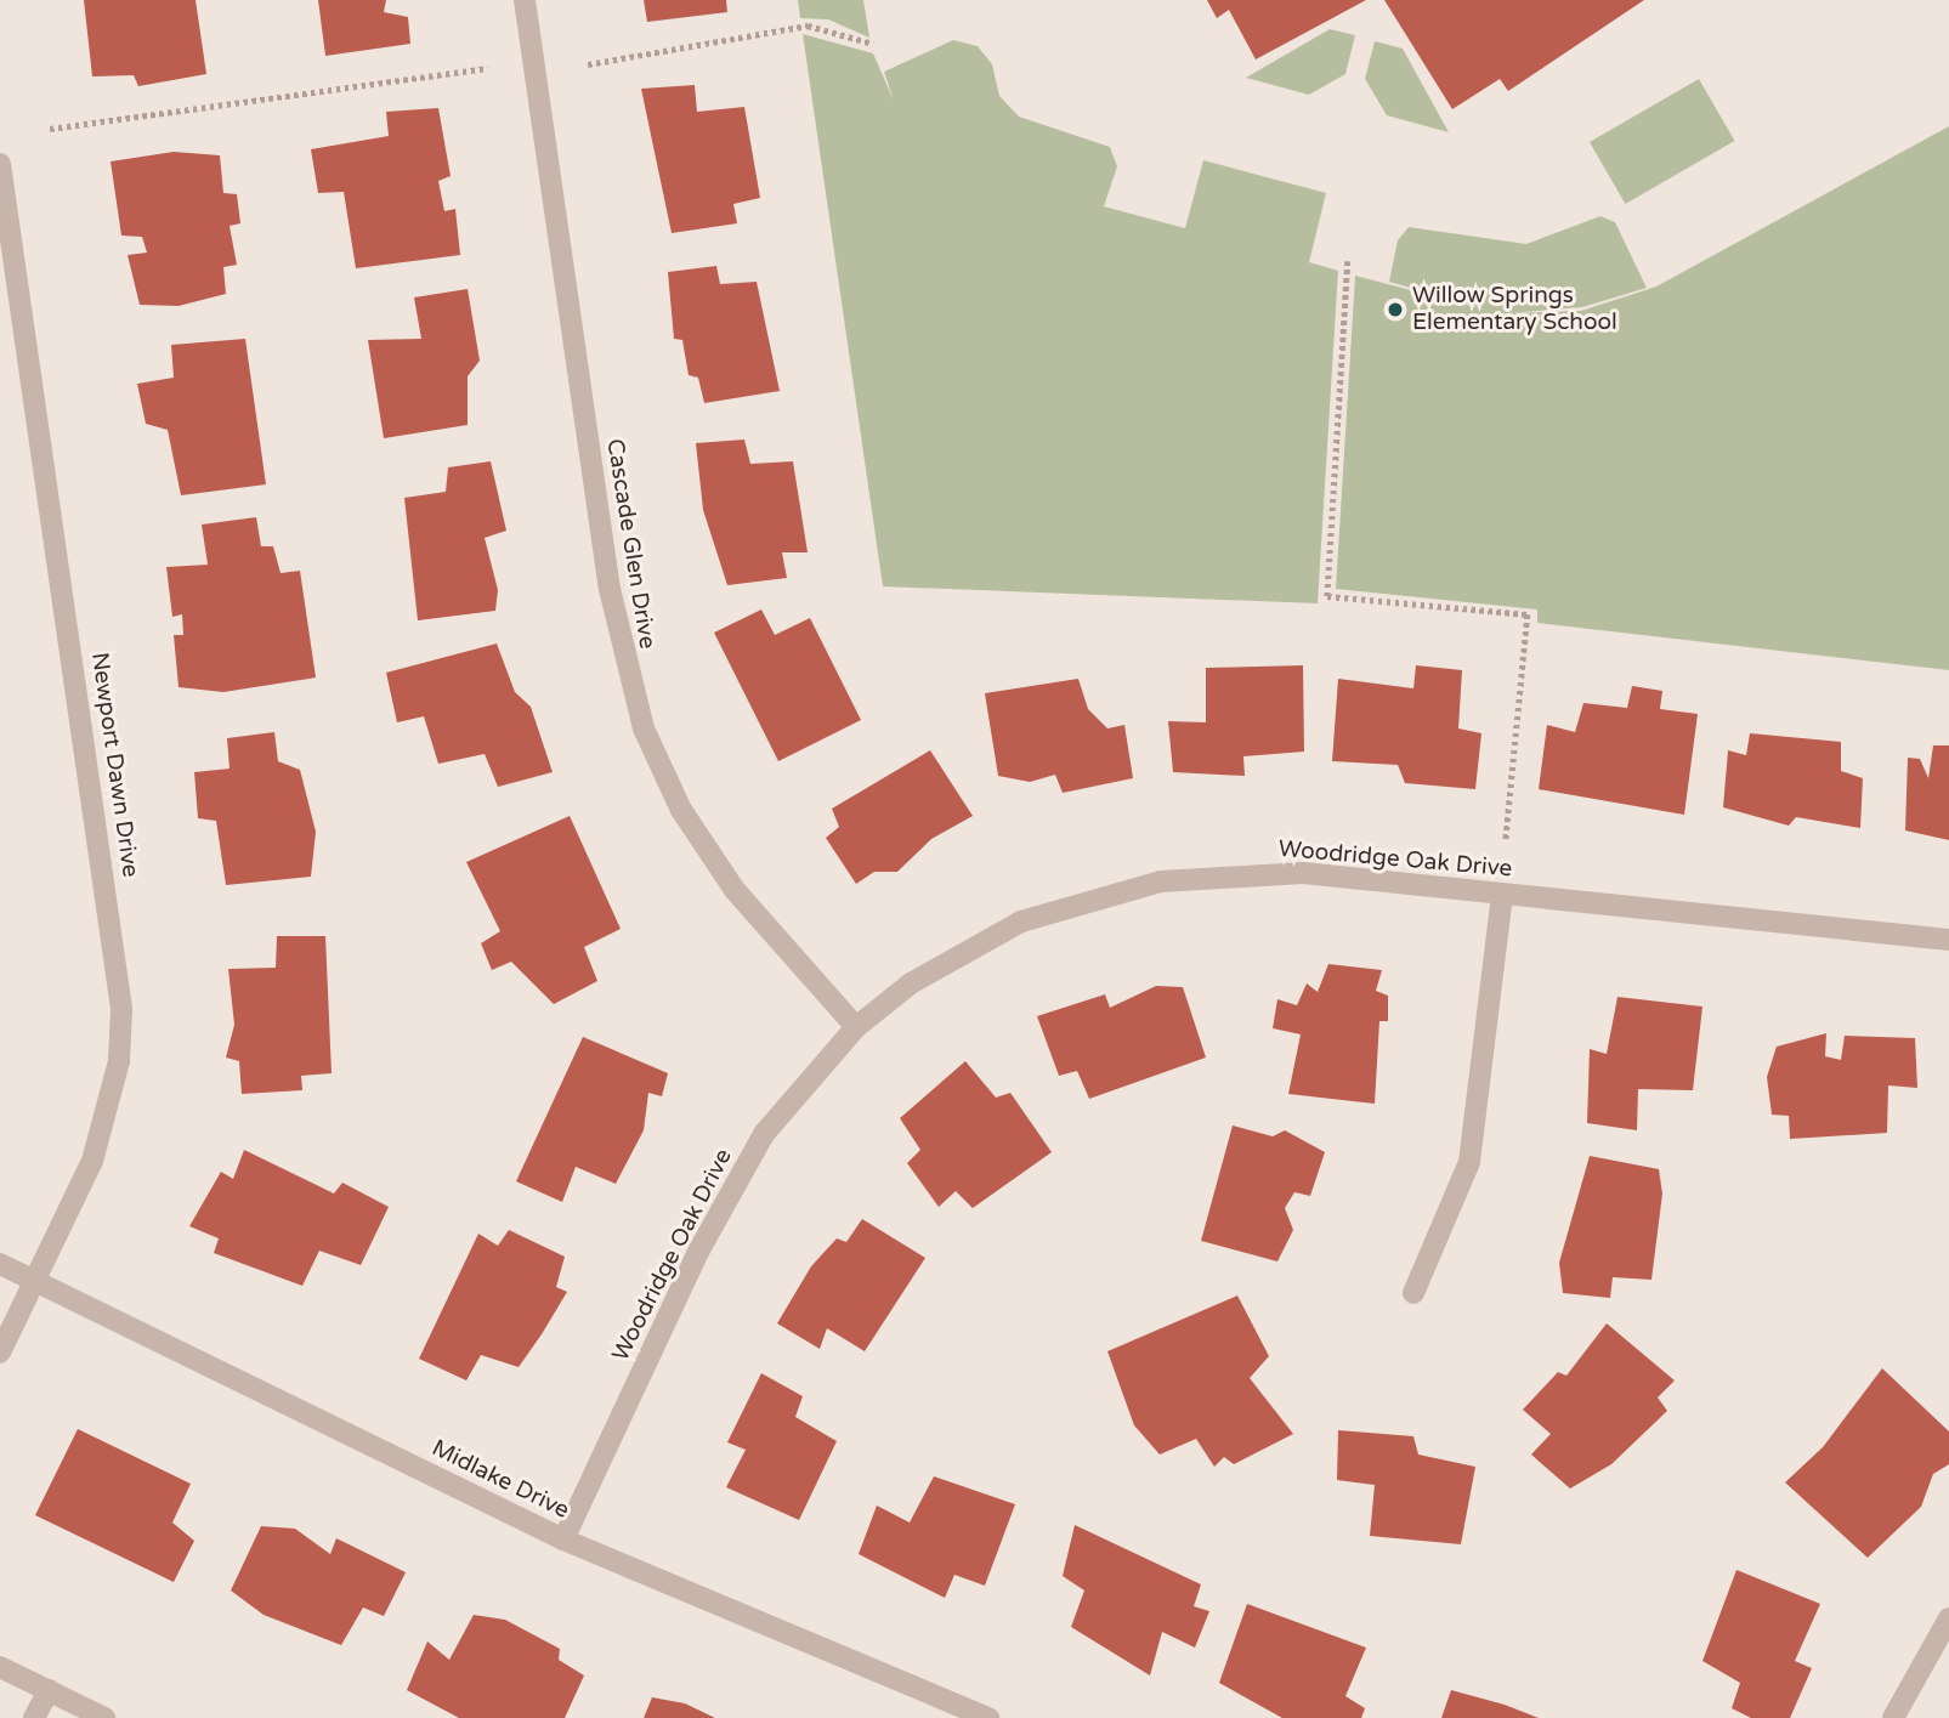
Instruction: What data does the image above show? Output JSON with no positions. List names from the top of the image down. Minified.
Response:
{"streets":{"street":["Cascade Glen Drive","Newport Dawn Drive","Woodridge Oak Drive","Midlake Drive"]},"crossings":[["Cascade Glen Drive","Woodridge Oak Drive"],["Newport Dawn Drive","Midlake Drive"],["Woodridge Oak Drive","Midlake Drive"]],"places":["Willow Springs Elementary School"]}
